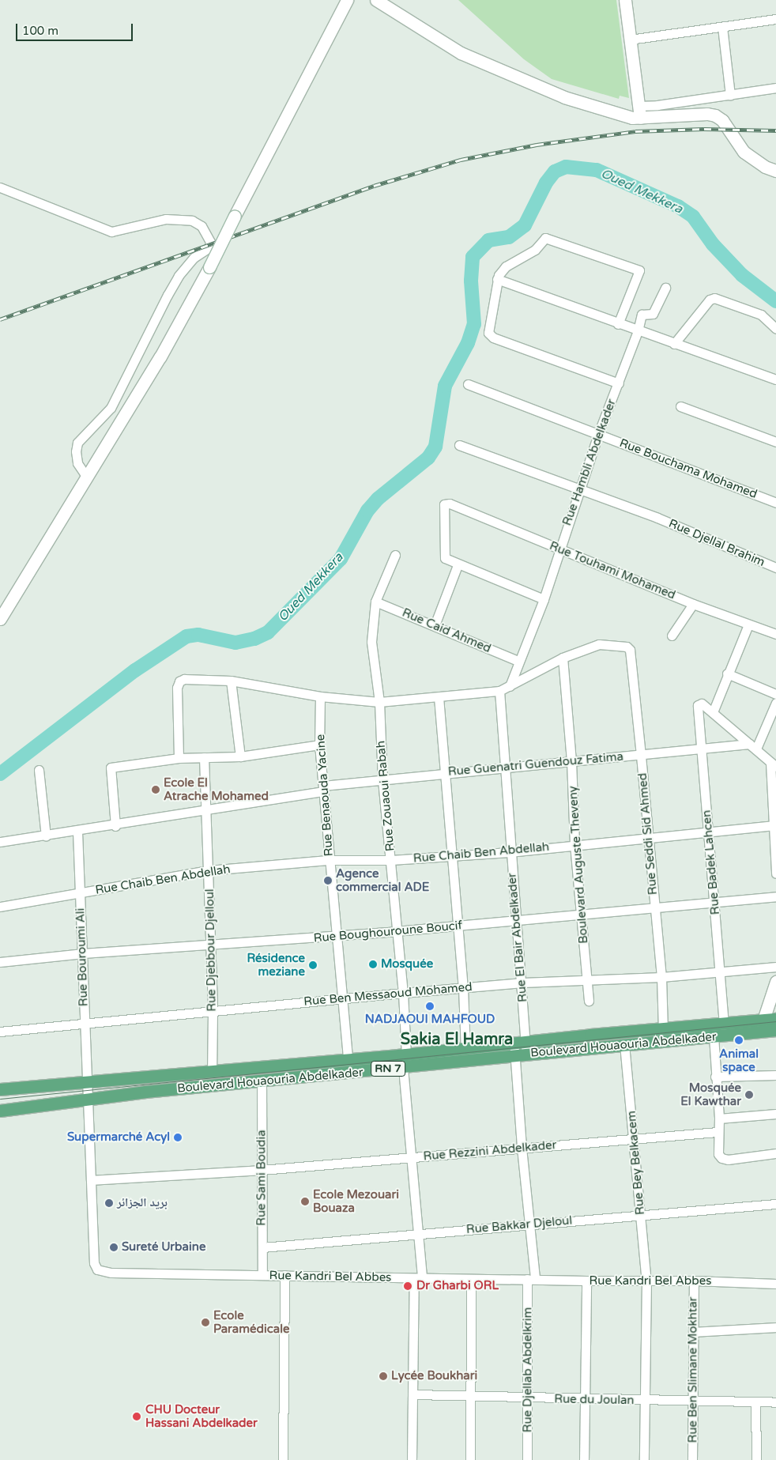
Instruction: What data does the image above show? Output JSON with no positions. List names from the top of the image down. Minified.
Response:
{"streets":{"main road":["Boulevard Houaouria Abdelkader","RN 7"],"street":["Rue Hambli Abdelkader","Rue Bouchama Mohamed","Rue Djellal Brahim","Rue Touhami Mohamed","Rue Caid Ahmed","Rue Guenatri Guendouz Fatima","Rue Benaouda Yacine","Rue Zouaoui Rabah","Rue Seddi Sid Ahmed","Rue Chaib Ben Abdellah","Rue Badek Lahcen","Boulevard Auguste Theveny","Rue Boughouroune Boucif","Rue El Bair Abdelkader","Rue Djebbour Djelloul","Rue Bouroumi Ali","Rue Ben Messaoud Mohamed","Rue Rezzini Abdelkader","Rue Bey Belkacem","Rue Sami Boudia","Rue Bakkar Djeloul","Rue Kandri Bel Abbes","Rue Djellab Abdelkrim","Rue Ben Slimane Mokhtar","Rue du Joulan"]},"crossings":[["Rue Hambli Abdelkader","Rue Bouchama Mohamed"],["Rue Hambli Abdelkader","Rue Djellal Brahim"],["Rue Hambli Abdelkader","Rue Touhami Mohamed"],["Rue Hambli Abdelkader","Rue Caid Ahmed"],["Rue Caid Ahmed","Rue Zouaoui Rabah"],["Rue Guenatri Guendouz Fatima","Rue Benaouda Yacine"],["Rue Guenatri Guendouz Fatima","Rue Zouaoui Rabah"],["Rue Guenatri Guendouz Fatima","Rue Seddi Sid Ahmed"],["Rue Guenatri Guendouz Fatima","Rue Badek Lahcen"],["Rue Guenatri Guendouz Fatima","Boulevard Auguste Theveny"],["Rue Guenatri Guendouz Fatima","Rue El Bair Abdelkader"],["Rue Benaouda Yacine","Rue Chaib Ben Abdellah"],["Rue Benaouda Yacine","Rue Boughouroune Boucif"],["Rue Benaouda Yacine","Rue Ben Messaoud Mohamed"],["Rue Benaouda Yacine","Boulevard Houaouria Abdelkader"],["Rue Zouaoui Rabah","Rue Chaib Ben Abdellah"],["Rue Zouaoui Rabah","Rue Boughouroune Boucif"],["Rue Zouaoui Rabah","Rue Ben Messaoud Mohamed"],["Rue Zouaoui Rabah","Boulevard Houaouria Abdelkader"],["Rue Seddi Sid Ahmed","Rue Chaib Ben Abdellah"],["Rue Seddi Sid Ahmed","Boulevard Auguste Theveny"],["Rue Seddi Sid Ahmed","Rue Boughouroune Boucif"],["Rue Seddi Sid Ahmed","Rue Ben Messaoud Mohamed"],["Rue Seddi Sid Ahmed","Boulevard Houaouria Abdelkader"],["Rue Chaib Ben Abdellah","Rue Badek Lahcen"],["Rue Chaib Ben Abdellah","Boulevard Auguste Theveny"],["Rue Chaib Ben Abdellah","Rue El Bair Abdelkader"],["Rue Chaib Ben Abdellah","Rue Djebbour Djelloul"],["Rue Chaib Ben Abdellah","Rue Bouroumi Ali"],["Rue Badek Lahcen","Rue Boughouroune Boucif"],["Rue Badek Lahcen","Rue Ben Messaoud Mohamed"],["Rue Badek Lahcen","Boulevard Houaouria Abdelkader"],["Boulevard Auguste Theveny","Rue Boughouroune Boucif"],["Boulevard Auguste Theveny","Rue Ben Messaoud Mohamed"],["Rue Boughouroune Boucif","Rue El Bair Abdelkader"],["Rue Boughouroune Boucif","Rue Djebbour Djelloul"],["Rue Boughouroune Boucif","Rue Bouroumi Ali"],["Rue El Bair Abdelkader","Rue Ben Messaoud Mohamed"],["Rue El Bair Abdelkader","Boulevard Houaouria Abdelkader"],["Rue El Bair Abdelkader","Rue Rezzini Abdelkader"],["Rue El Bair Abdelkader","Rue Djellab Abdelkrim"],["Rue Djebbour Djelloul","Rue Ben Messaoud Mohamed"],["Rue Djebbour Djelloul","Boulevard Houaouria Abdelkader"],["Rue Bouroumi Ali","Rue Ben Messaoud Mohamed"],["Rue Bouroumi Ali","Boulevard Houaouria Abdelkader"],["Rue Bouroumi Ali","Rue Kandri Bel Abbes"],["Boulevard Houaouria Abdelkader","Rue Bey Belkacem"],["Boulevard Houaouria Abdelkader","Rue Sami Boudia"],["Boulevard Houaouria Abdelkader","Rue Kandri Bel Abbes"],["Rue Rezzini Abdelkader","Rue Bey Belkacem"],["Rue Rezzini Abdelkader","Rue Sami Boudia"],["Rue Rezzini Abdelkader","Rue Kandri Bel Abbes"],["Rue Rezzini Abdelkader","Rue Djellab Abdelkrim"],["Rue Bey Belkacem","Rue Bakkar Djeloul"],["Rue Bey Belkacem","Rue Kandri Bel Abbes"],["Rue Bey Belkacem","Rue du Joulan"],["Rue Sami Boudia","Rue Bakkar Djeloul"],["Rue Sami Boudia","Rue Kandri Bel Abbes"],["Rue Bakkar Djeloul","Rue Djellab Abdelkrim"],["Rue Kandri Bel Abbes","Rue Djellab Abdelkrim"],["Rue Kandri Bel Abbes","Rue Ben Slimane Mokhtar"],["Rue Djellab Abdelkrim","Rue du Joulan"],["Rue Ben Slimane Mokhtar","Rue du Joulan"]],"districts":["Sakia El Hamra"],"water":["Oued Mekkera"],"places":["Ecole El Atrache Mohamed","Agence commercial ADE","Mosquée","Résidence meziane","NADJAOUI MAHFOUD","Animal space","Mosquée El Kawthar","Supermarché Acyl","Ecole Mezouari Bouaza","بريد الجزائر","Sureté Urbaine","Dr Gharbi ORL","Ecole Paramédicale","Lycée Boukhari","CHU Docteur Hassani Abdelkader"],"scale_bar":"100 m"}
